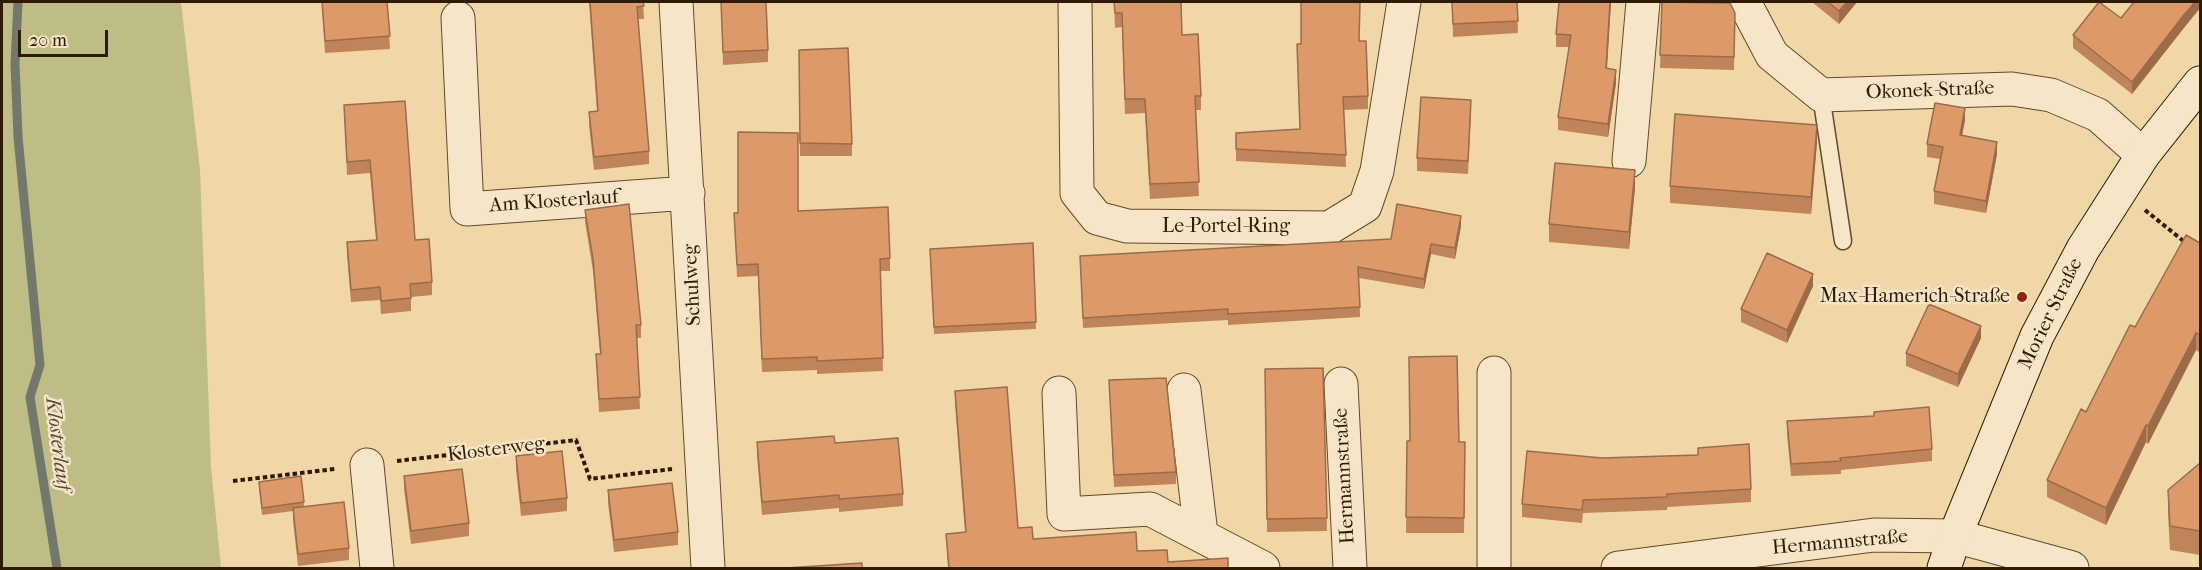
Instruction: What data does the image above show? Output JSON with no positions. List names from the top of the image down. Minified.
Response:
{"streets":{"street":["Okonek-Straße","Am Klosterlauf","Le-Portel-Ring","Schulweg","Morier Straße","Hermannstraße"],"path":["Klosterweg"]},"crossings":[["Okonek-Straße","Morier Straße"],["Am Klosterlauf","Schulweg"],["Schulweg","Klosterweg"],["Morier Straße","Hermannstraße"]],"water":["Klosterlauf"],"places":["Max-Hamerich-Straße"],"scale_bar":"20 m"}
